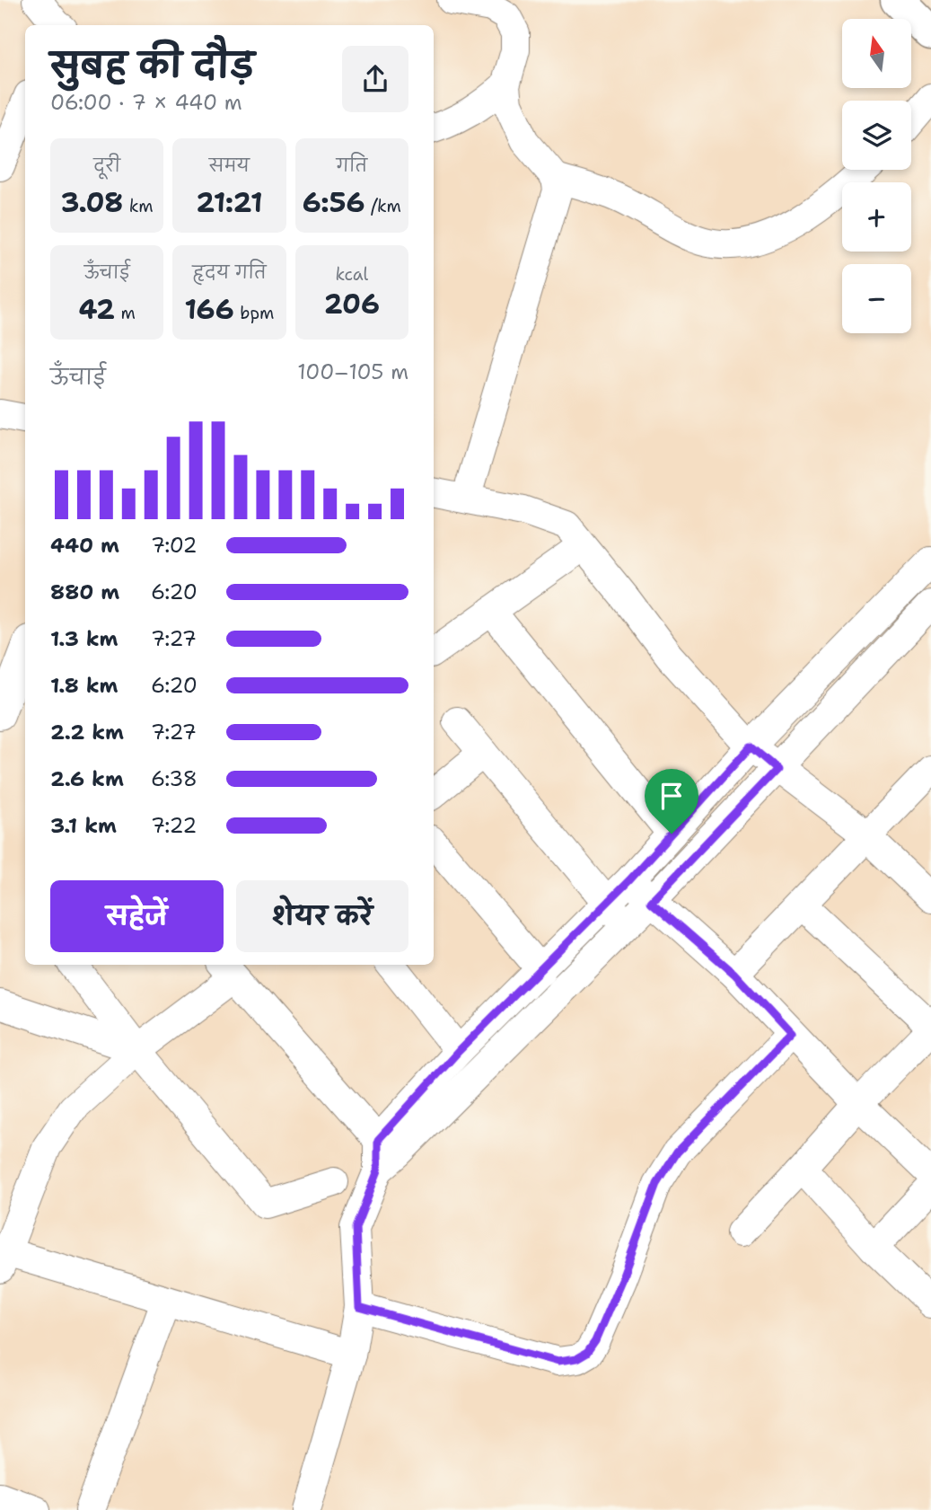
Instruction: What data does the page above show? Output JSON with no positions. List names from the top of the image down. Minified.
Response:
{"north":"top","page":{"map_buttons":["+","−"],"heading":["सुबह की दौड़","06:00 · 7 × 440 m"],"stats":[["दूरी","3.08 km"],["समय","21:21"],["गति","6:56 /km"],["ऊँचाई","42 m"],["हृदय गति","166 bpm"],["kcal","206"]],"chart":["ऊँचाई","100–105 m"],"list":[{"name":"440 m","note":"7:02"},{"name":"880 m","note":"6:20"},{"name":"1.3 km","note":"7:27"},{"name":"1.8 km","note":"6:20"},{"name":"2.2 km","note":"7:27"},{"name":"2.6 km","note":"6:38"},{"name":"3.1 km","note":"7:22"}],"buttons":["सहेजें","शेयर करें"]}}
